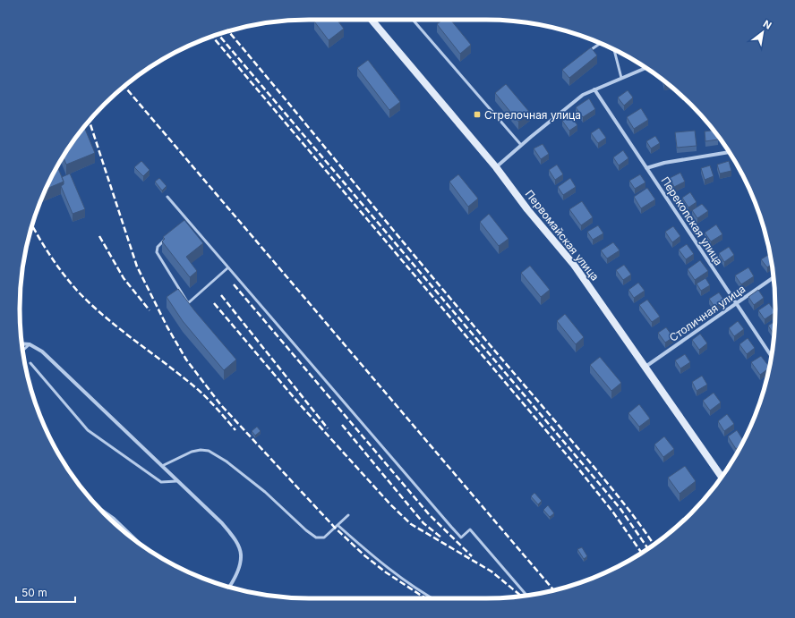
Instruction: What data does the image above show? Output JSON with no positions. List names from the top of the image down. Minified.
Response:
{"streets":{"main road":["Первомайская улица"],"street":["Перекопская улица","Столичная улица"]},"crossings":[["Перекопская улица","Столичная улица"],["Первомайская улица","Столичная улица"]],"places":{"transit":["Стрелочная улица"]},"scale_bar":"50 m","north":"top right"}
